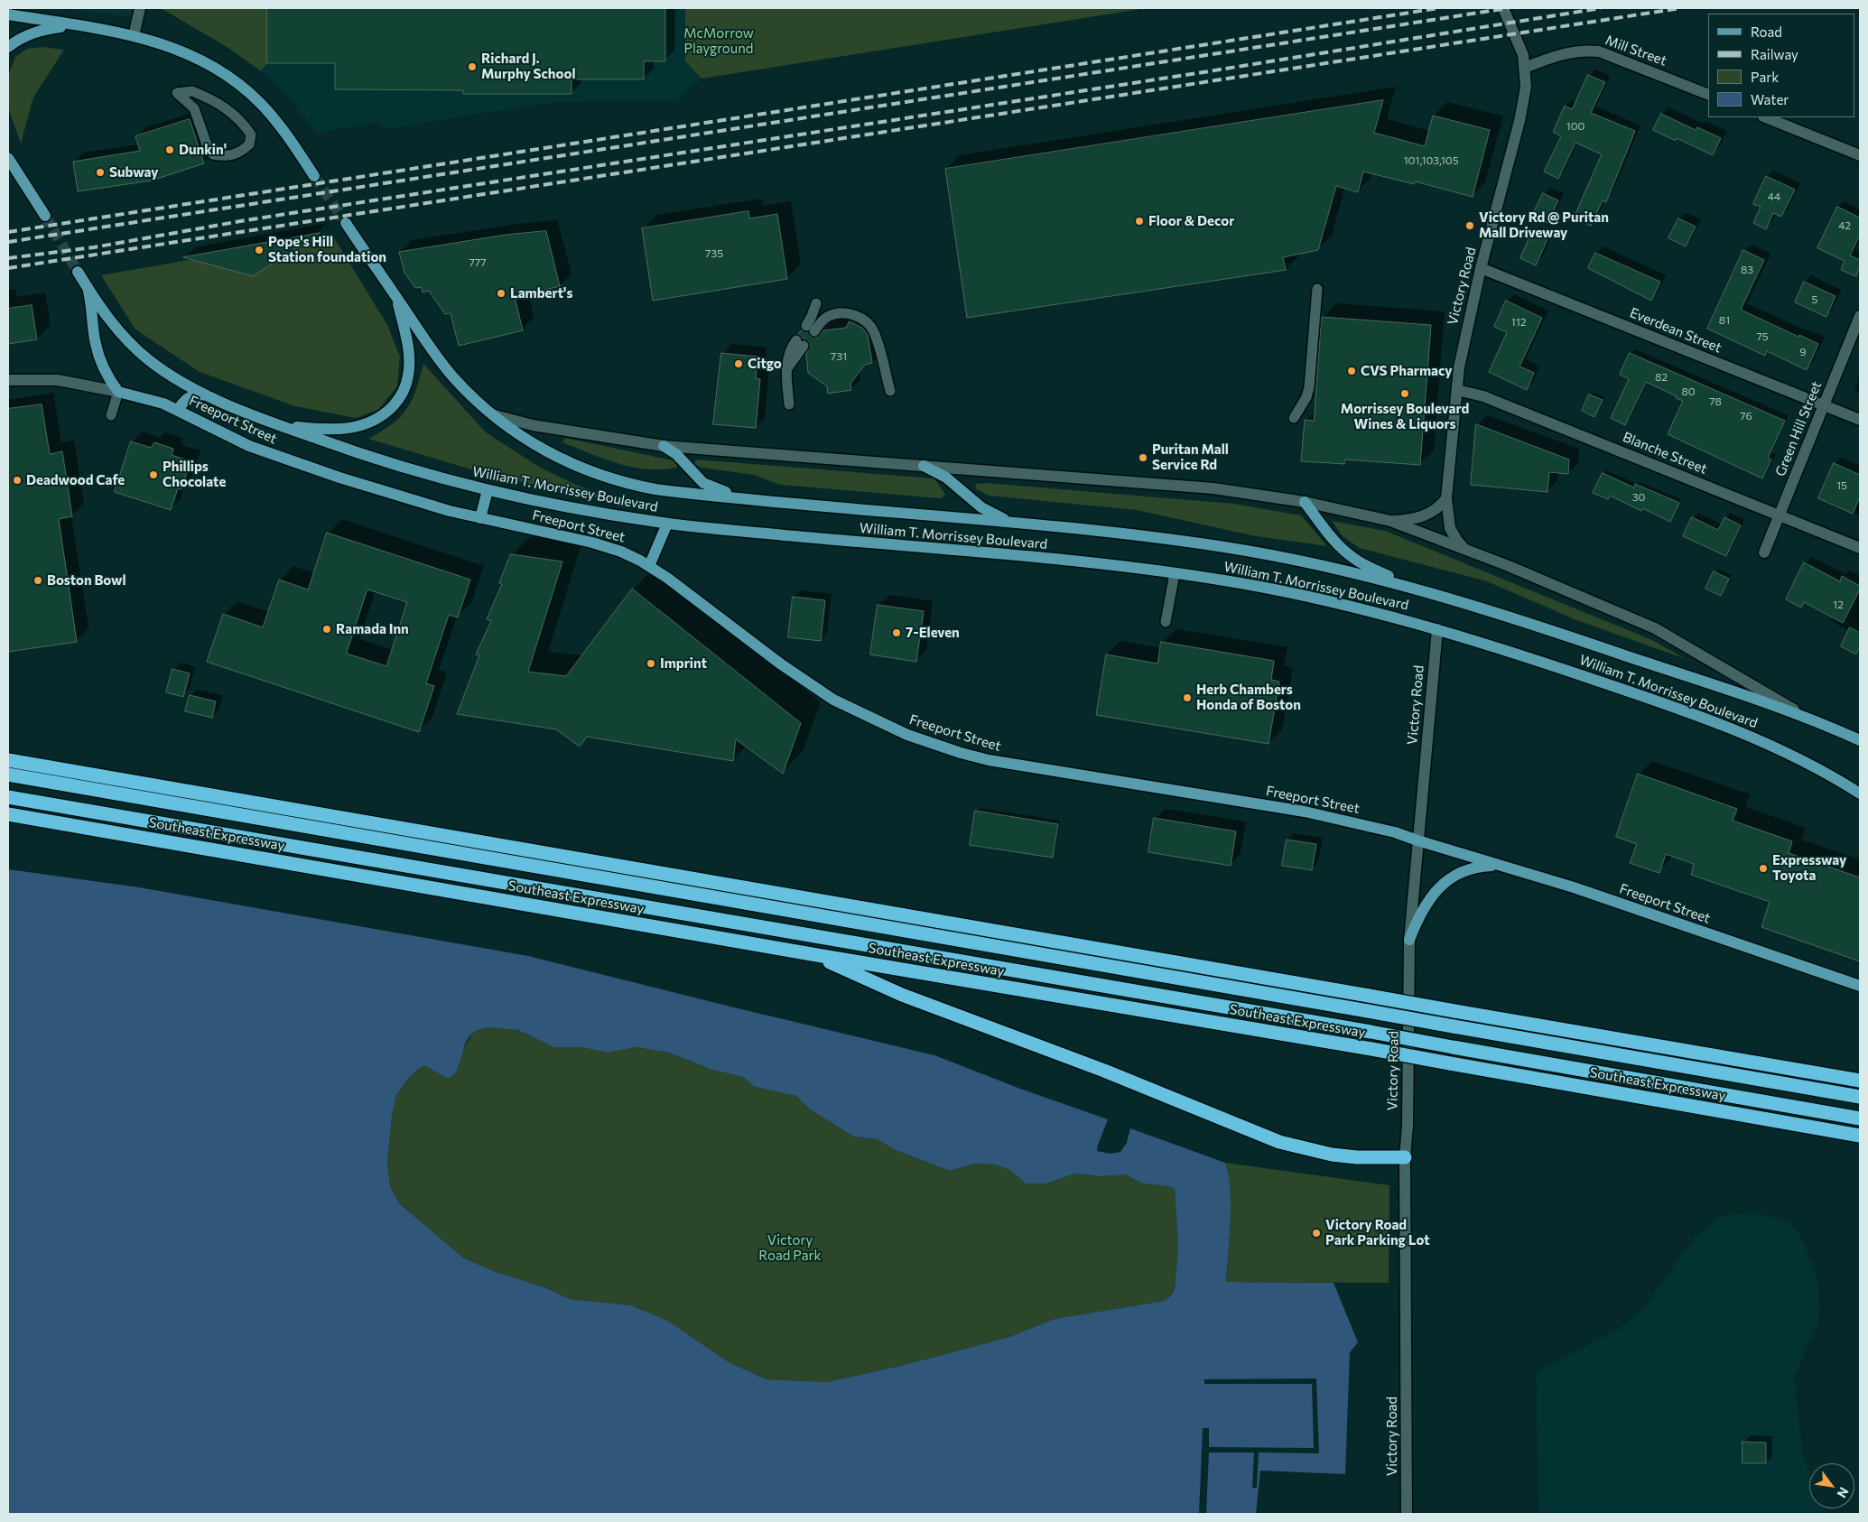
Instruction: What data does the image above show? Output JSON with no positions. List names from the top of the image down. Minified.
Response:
{"streets":{"highway":["Southeast Expressway"],"main road":["Freeport Street","William T. Morrissey Boulevard"],"street":["Mill Street","Victory Road","Everdean Street","Green Hill Street","Blanche Street"]},"crossings":[["Mill Street","Victory Road"],["Victory Road","Everdean Street"],["Victory Road","Freeport Street"],["Victory Road","Blanche Street"],["Victory Road","William T. Morrissey Boulevard"],["Everdean Street","Green Hill Street"],["Green Hill Street","Blanche Street"]],"parks":["McMorrow Playground","Victory Road Park"],"places":["Richard J. Murphy School","Dunkin'","Subway","Floor & Decor","Victory Rd @ Puritan Mall Driveway","Pope's Hill Station foundation","Lambert's","Citgo","CVS Pharmacy","Morrissey Boulevard Wines & Liquors","Puritan Mall Service Rd","Phillips Chocolate","Deadwood Cafe","Boston Bowl","Ramada Inn","7-Eleven","Imprint","Herb Chambers Honda of Boston","Expressway Toyota","Victory Road Park Parking Lot"],"house_numbers":["100","101,103,105","44","42","735","777","83","5","81","112","75","9","731","82","80","78","76","15","30","12"],"legend":["Road","Railway","Park","Water"],"north":"bottom right"}
